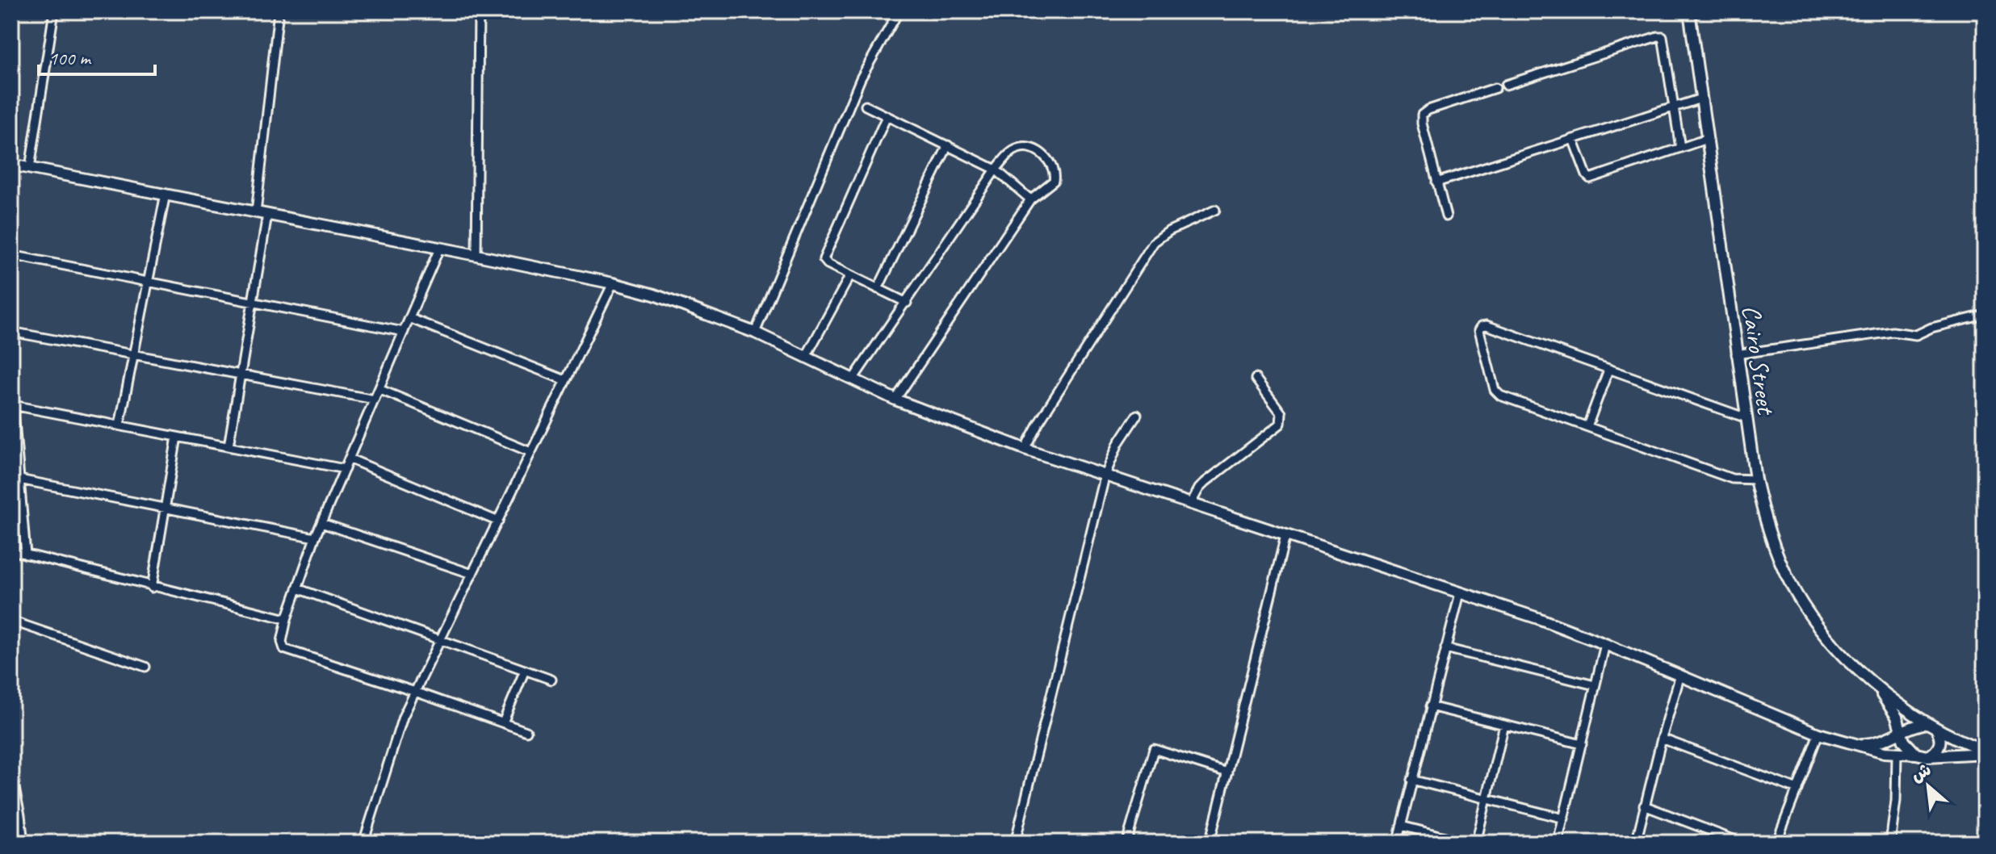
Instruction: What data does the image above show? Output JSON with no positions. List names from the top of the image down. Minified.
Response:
{"streets":{"main road":["Cairo Street"]},"scale_bar":"100 m","north":"top left"}
